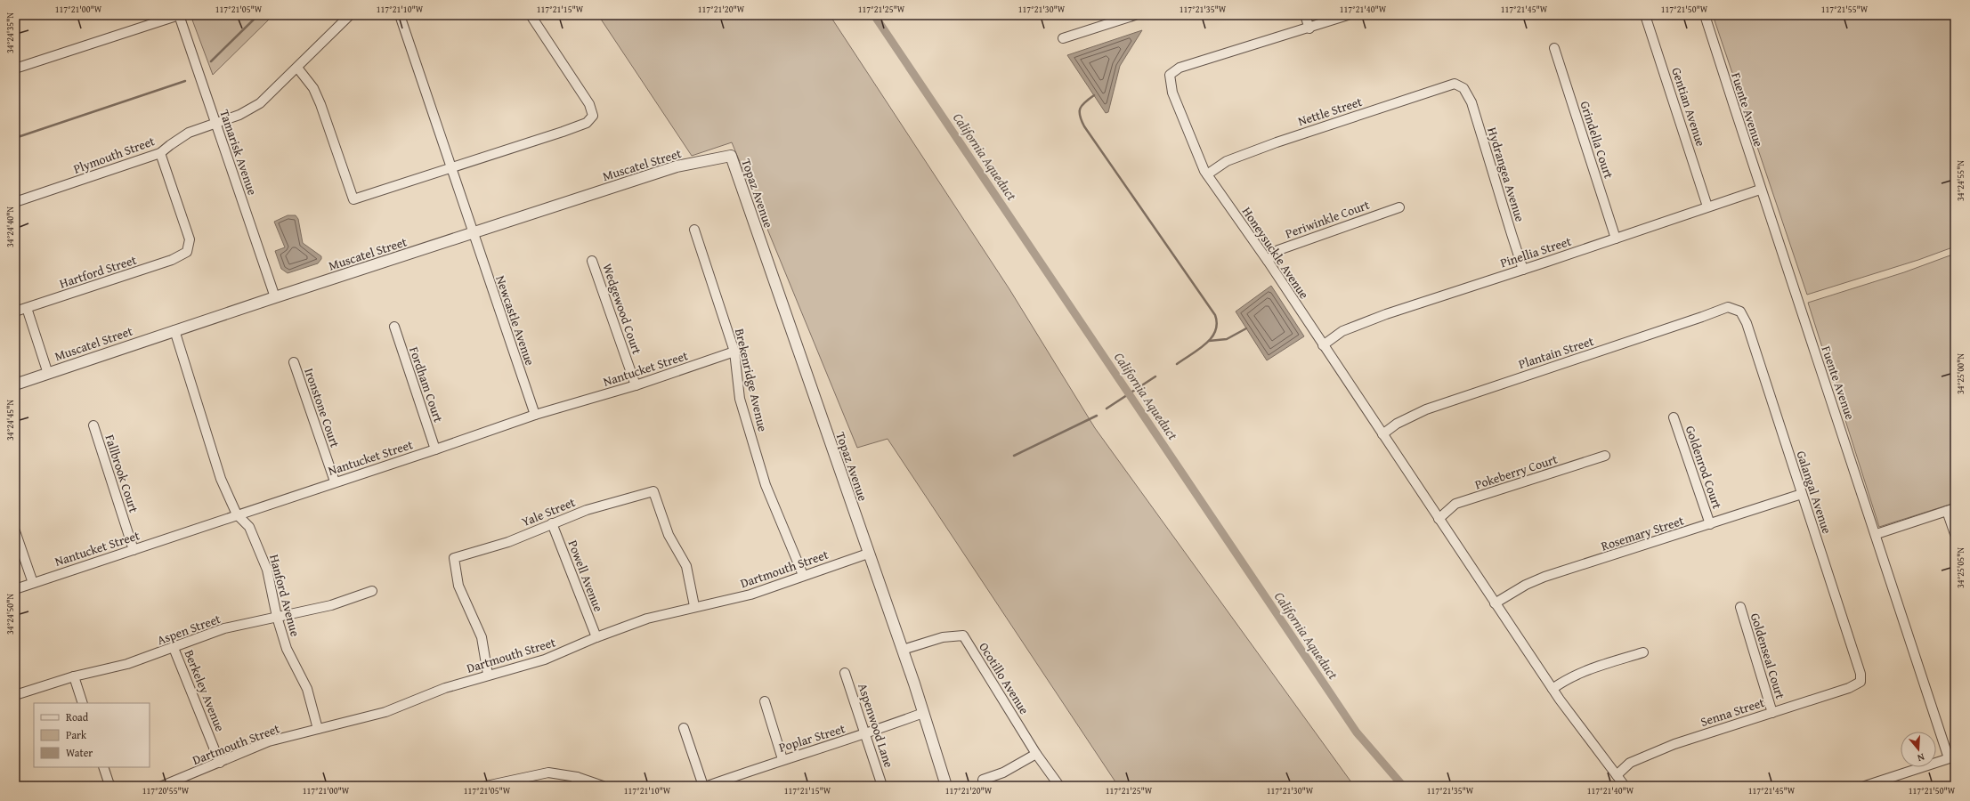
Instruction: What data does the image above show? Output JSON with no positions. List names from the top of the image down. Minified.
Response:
{"streets":{"street":["Gentian Avenue","Fuente Avenue","Nettle Street","Grindella Court","Tamarisk Avenue","Plymouth Street","Muscatel Street","Hydrangea Avenue","Topaz Avenue","Periwinkle Court","Pinellia Street","Honeysuckle Avenue","Hartford Street","Wedgewood Court","Newcastle Avenue","Plantain Street","Nantucket Street","Brekenridge Avenue","Fordham Court","Ironstone Court","Goldenrod Court","Pokeberry Court","Fallbrook Court","Galangal Avenue","Yale Street","Rosemary Street","Dartmouth Street","Powell Avenue","Hanford Avenue","Aspen Street","Goldenseal Court","Ocotillo Avenue","Berkeley Avenue","Senna Street","Aspenwood Lane","Poplar Street"]},"crossings":[["Gentian Avenue","Pinellia Street"],["Fuente Avenue","Pinellia Street"],["Nettle Street","Hydrangea Avenue"],["Nettle Street","Honeysuckle Avenue"],["Grindella Court","Pinellia Street"],["Tamarisk Avenue","Plymouth Street"],["Tamarisk Avenue","Muscatel Street"],["Plymouth Street","Hartford Street"],["Muscatel Street","Topaz Avenue"],["Muscatel Street","Newcastle Avenue"],["Muscatel Street","Hanford Avenue"],["Hydrangea Avenue","Pinellia Street"],["Topaz Avenue","Dartmouth Street"],["Topaz Avenue","Ocotillo Avenue"],["Topaz Avenue","Poplar Street"],["Periwinkle Court","Honeysuckle Avenue"],["Pinellia Street","Honeysuckle Avenue"],["Honeysuckle Avenue","Plantain Street"],["Honeysuckle Avenue","Pokeberry Court"],["Honeysuckle Avenue","Rosemary Street"],["Honeysuckle Avenue","Senna Street"],["Wedgewood Court","Nantucket Street"],["Newcastle Avenue","Nantucket Street"],["Plantain Street","Galangal Avenue"],["Nantucket Street","Brekenridge Avenue"],["Nantucket Street","Fordham Court"],["Nantucket Street","Ironstone Court"],["Nantucket Street","Fallbrook Court"],["Nantucket Street","Hanford Avenue"],["Brekenridge Avenue","Dartmouth Street"],["Goldenrod Court","Rosemary Street"],["Galangal Avenue","Rosemary Street"],["Galangal Avenue","Senna Street"],["Yale Street","Dartmouth Street"],["Yale Street","Powell Avenue"],["Dartmouth Street","Powell Avenue"],["Dartmouth Street","Hanford Avenue"],["Dartmouth Street","Berkeley Avenue"],["Hanford Avenue","Aspen Street"],["Aspen Street","Berkeley Avenue"],["Goldenseal Court","Senna Street"],["Aspenwood Lane","Poplar Street"]],"water":["California Aqueduct"],"legend":["Road","Park","Water"],"north":"bottom","coordinates":["117°21'00\"W","117°21'05\"W","117°21'10\"W","117°21'15\"W","117°21'20\"W","117°21'25\"W","117°21'30\"W","117°21'35\"W","117°21'40\"W","117°21'45\"W","117°21'50\"W","117°21'55\"W","34°24'35\"N","34°24'55\"N","34°24'40\"N","34°25'00\"N","34°24'45\"N","34°25'05\"N","34°24'50\"N","117°20'55\"W"]}
